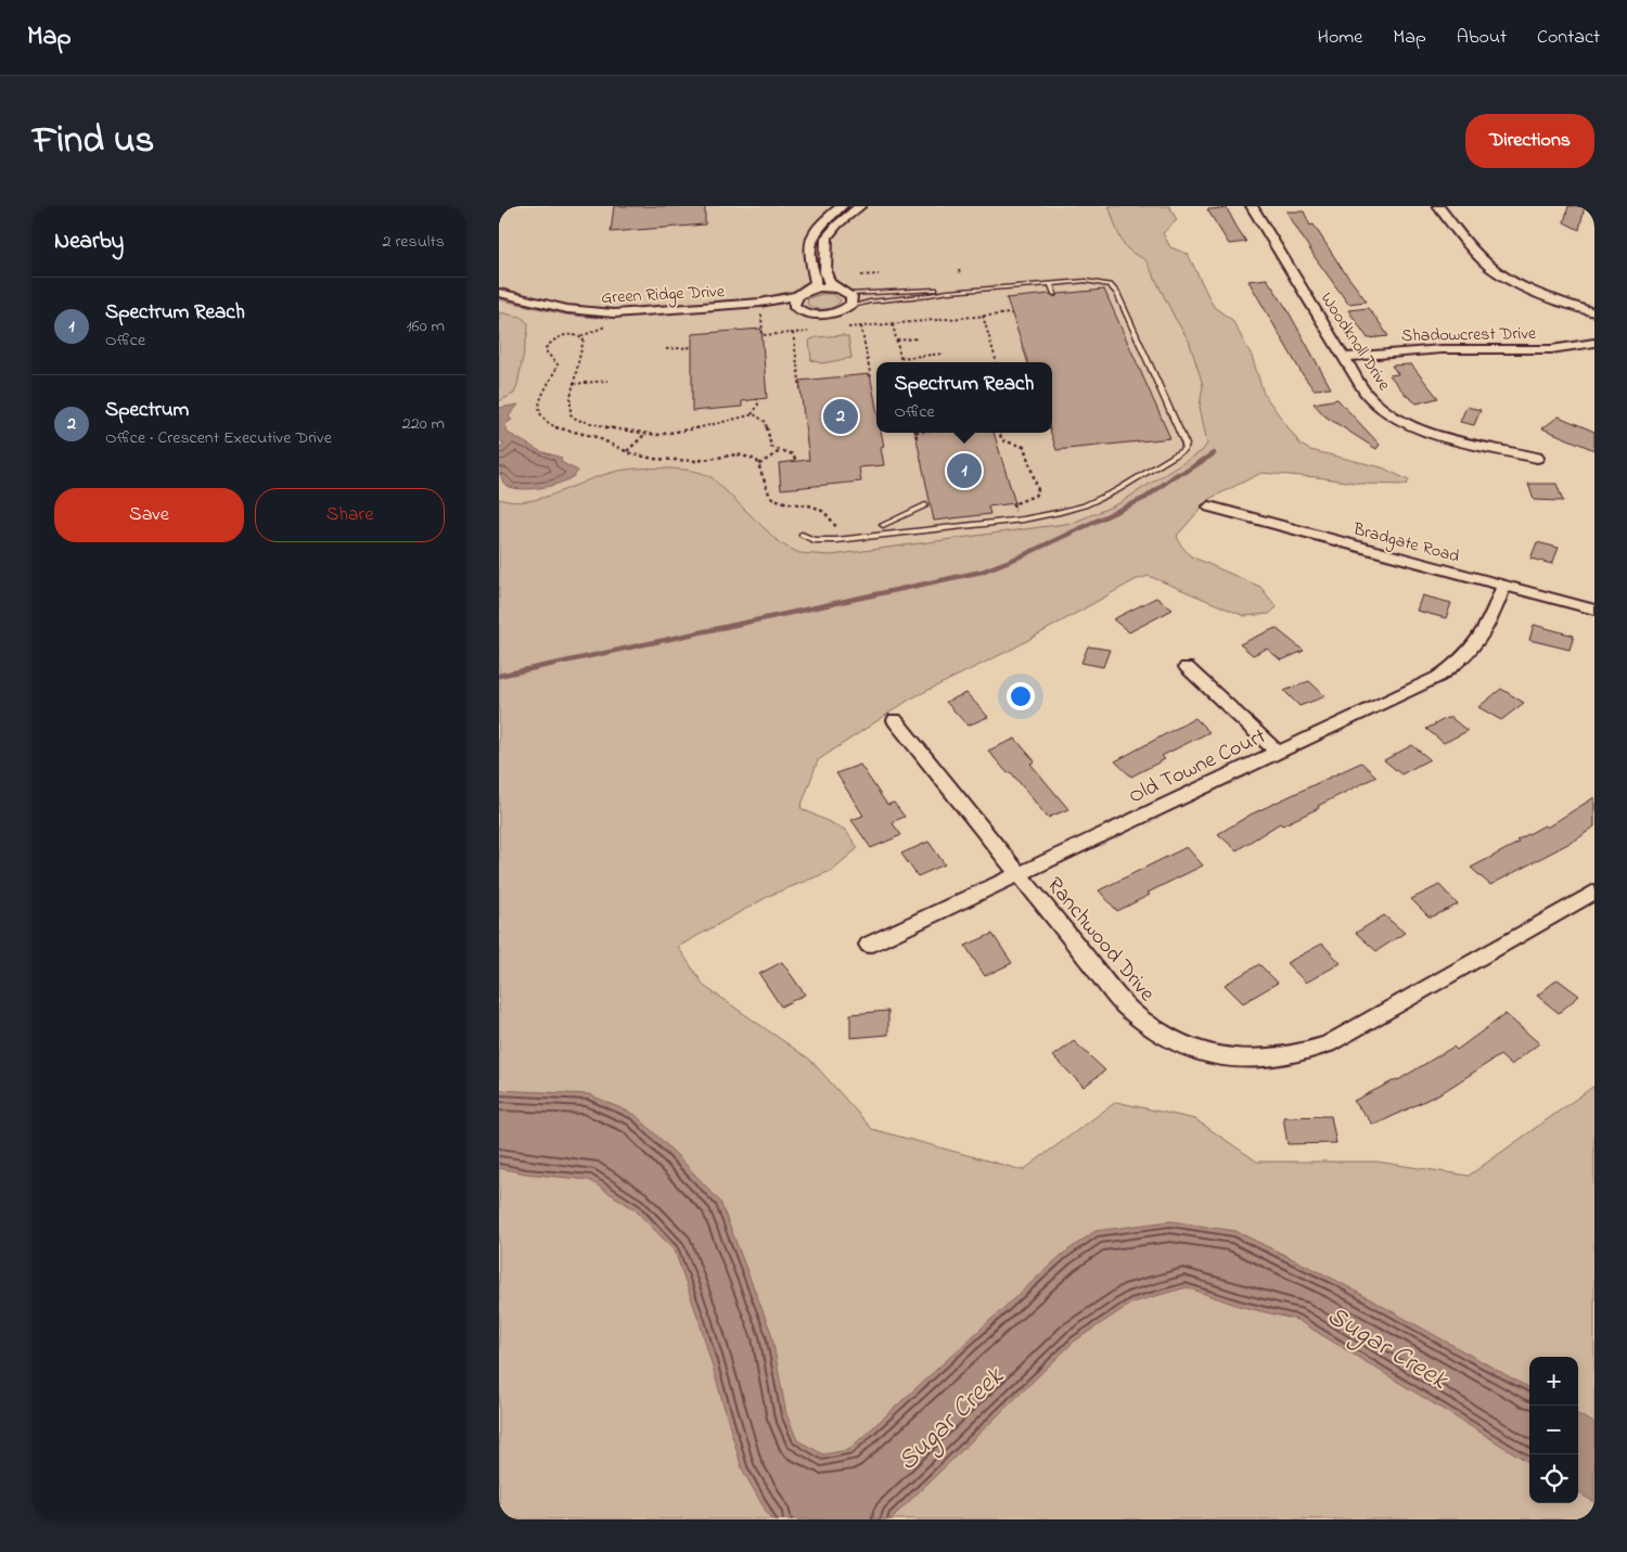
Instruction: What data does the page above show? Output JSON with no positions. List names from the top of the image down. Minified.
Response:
{"streets":{"street":["Green Ridge Drive","Shadowcrest Drive","Woodknoll Drive","Bradgate Road","Old Towne Court","Ranchwood Drive"]},"crossings":[["Shadowcrest Drive","Woodknoll Drive"],["Bradgate Road","Old Towne Court"],["Old Towne Court","Ranchwood Drive"]],"water":["Sugar Creek"],"page":{"header":"Map","nav":["Home","Map","About","Contact"],"title":"Find us","buttons":["Directions",["Save","Share"]],"heading":["Nearby","2 results"],"list":[{"mark":"1","name":"Spectrum Reach","note":"Office","value":"160 m"},{"mark":"2","name":"Spectrum","note":"Office · Crescent Executive Drive","value":"220 m"}],"popup":["Spectrum Reach","Office"],"pins":["2","1"],"map_buttons":["+","−"]}}
